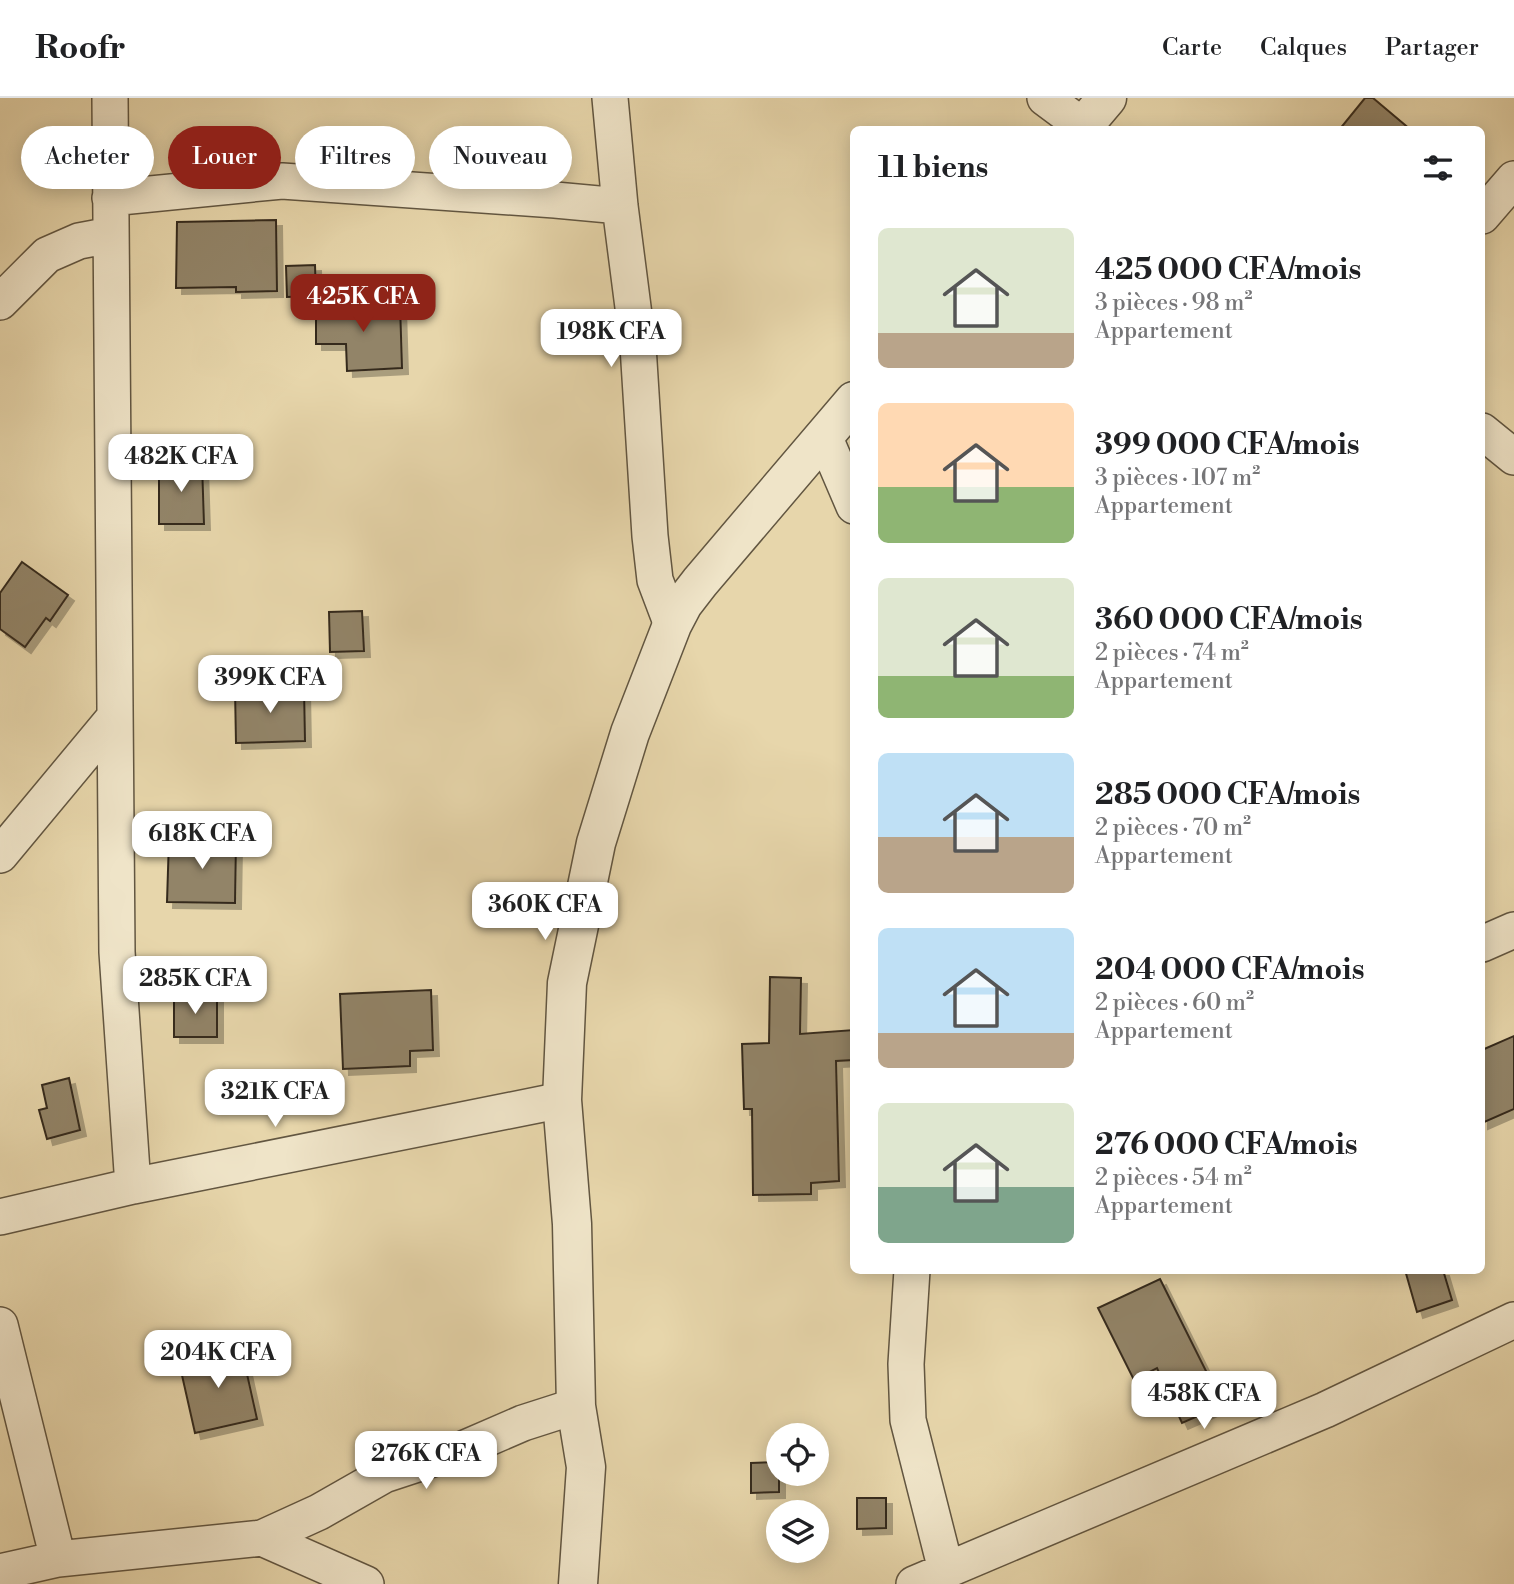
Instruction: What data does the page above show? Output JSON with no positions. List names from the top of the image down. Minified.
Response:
{"page":{"header":"Roofr","nav":["Carte","Calques","Partager"],"chip":["Acheter","Louer","Filtres","Nouveau"],"heading":"11 biens","list":[{"name":"425 000 CFA/mois","note":"3 pièces · 98 m² · Appartement"},{"name":"399 000 CFA/mois","note":"3 pièces · 107 m² · Appartement"},{"name":"360 000 CFA/mois","note":"2 pièces · 74 m² · Appartement"},{"name":"285 000 CFA/mois","note":"2 pièces · 70 m² · Appartement"},{"name":"204 000 CFA/mois","note":"2 pièces · 60 m² · Appartement"},{"name":"276 000 CFA/mois","note":"2 pièces · 54 m² · Appartement"}],"price":["425K CFA","198K CFA","482K CFA","399K CFA","618K CFA","360K CFA","285K CFA","321K CFA","204K CFA","458K CFA","276K CFA"]}}
